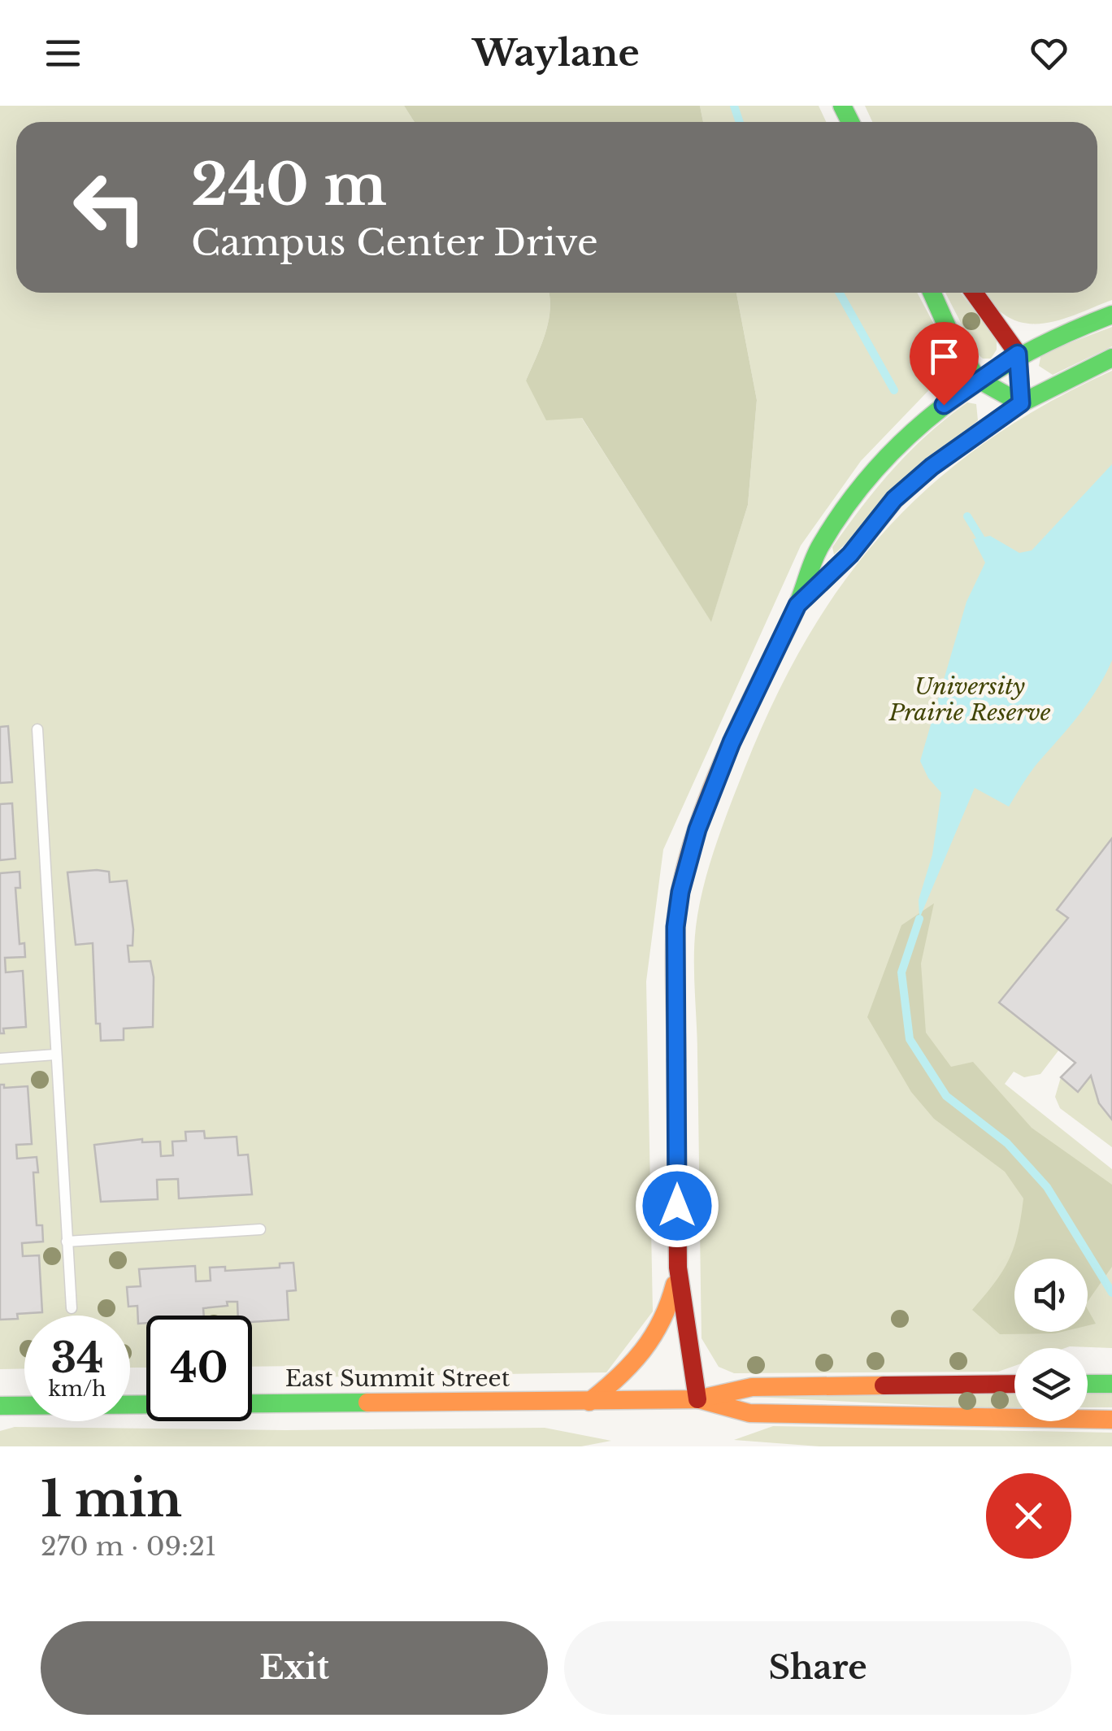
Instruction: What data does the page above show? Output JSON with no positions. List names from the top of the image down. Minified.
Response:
{"streets":{"street":["East Summit Street"]},"parks":["University Prairie Reserve"],"page":{"header":"Waylane","turn":["240 m","Campus Center Drive"],"speed":"34 km/h","limit":"40","heading":["1 min","270 m · 09:21"],"buttons":["Exit","Share"]}}
